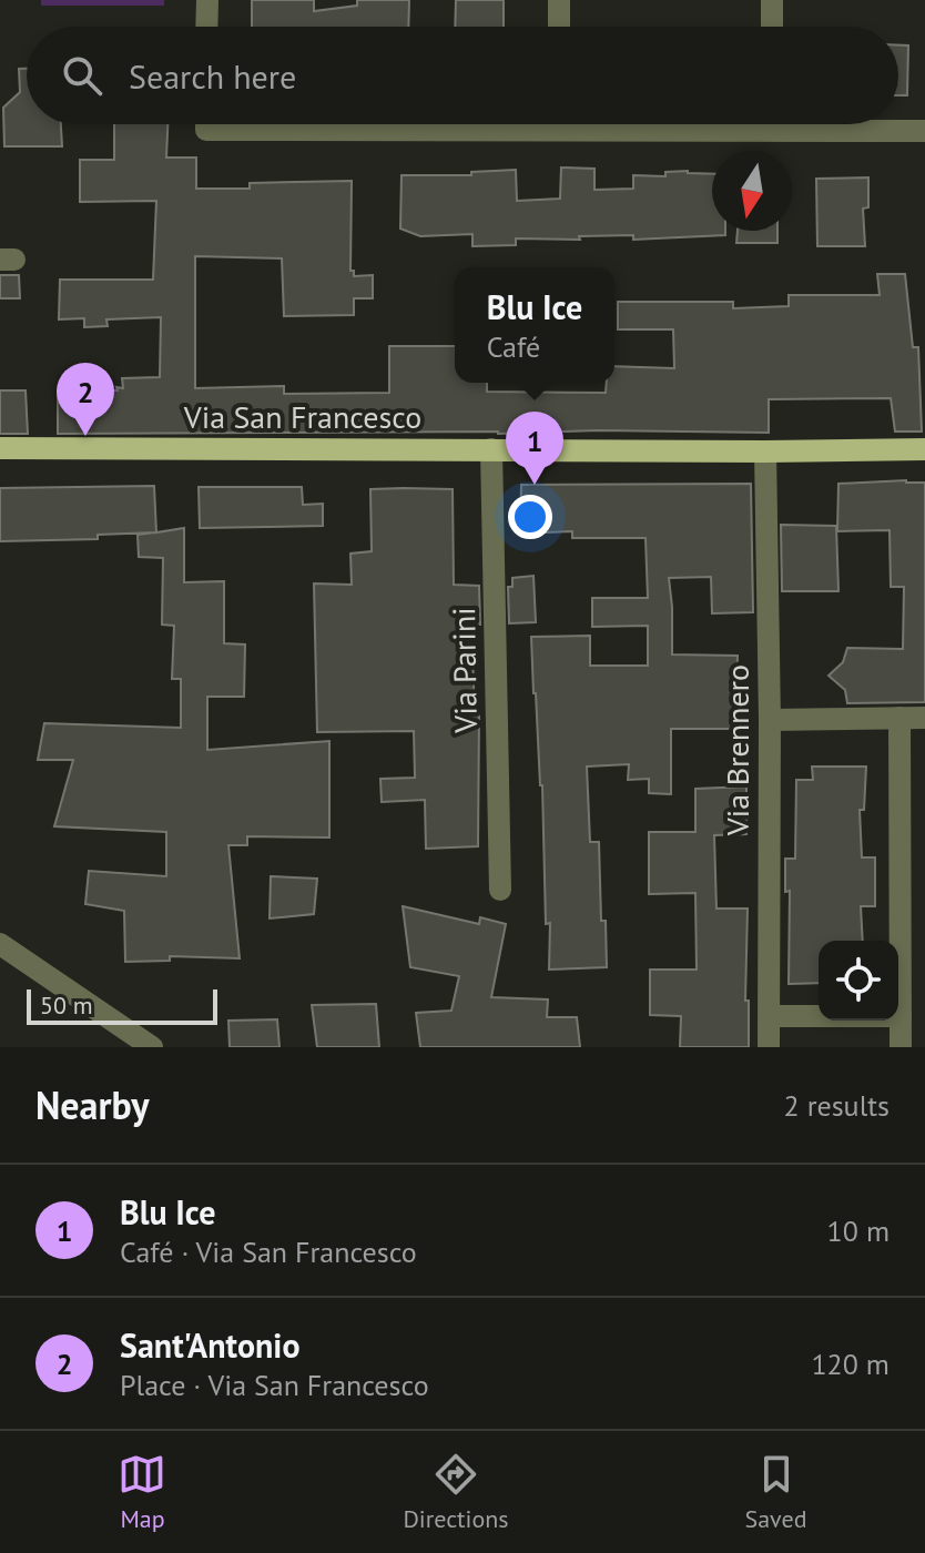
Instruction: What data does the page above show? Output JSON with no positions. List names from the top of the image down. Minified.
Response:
{"streets":{"main road":["Via San Francesco"],"street":["Via Parini","Via Brennero"]},"crossings":[["Via San Francesco","Via Parini"],["Via San Francesco","Via Brennero"]],"scale_bar":"50 m","north":"bottom","page":{"search":"Search here","popup":["Blu Ice","Café"],"pins":["2","1"],"scale":"50 m","heading":["Nearby","2 results"],"list":[{"mark":"1","name":"Blu Ice","note":"Café · Via San Francesco","value":"10 m"},{"mark":"2","name":"Sant'Antonio","note":"Place · Via San Francesco","value":"120 m"}],"nav":["Map","Directions","Saved"]}}
